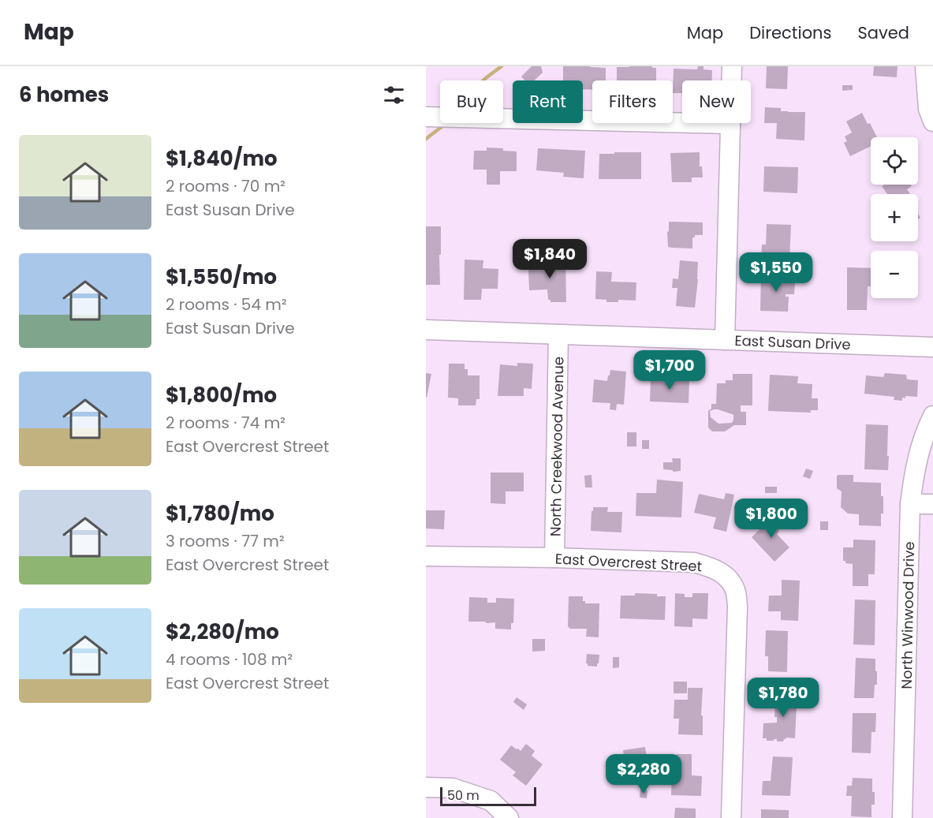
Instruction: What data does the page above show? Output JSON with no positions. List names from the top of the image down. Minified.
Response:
{"streets":{"street":["East Susan Drive","North Creekwood Avenue","East Overcrest Street","North Winwood Drive"]},"crossings":[["East Susan Drive","North Creekwood Avenue"],["North Creekwood Avenue","East Overcrest Street"]],"scale_bar":"50 m","page":{"header":"Map","nav":["Map","Directions","Saved"],"heading":"6 homes","chip":["Buy","Rent","Filters","New"],"list":[{"name":"$1,840/mo","note":"2 rooms · 70 m² · East Susan Drive"},{"name":"$1,550/mo","note":"2 rooms · 54 m² · East Susan Drive"},{"name":"$1,800/mo","note":"2 rooms · 74 m² · East Overcrest Street"},{"name":"$1,780/mo","note":"3 rooms · 77 m² · East Overcrest Street"},{"name":"$2,280/mo","note":"4 rooms · 108 m² · East Overcrest Street"}],"map_buttons":["+","−"],"price":["$1,840","$1,550","$1,700","$1,800","$1,780","$2,280"],"scale":"50 m"}}
